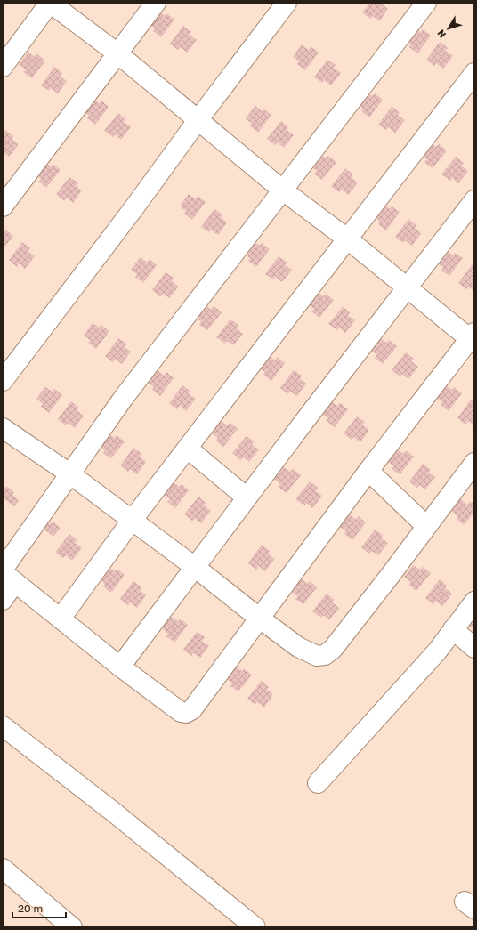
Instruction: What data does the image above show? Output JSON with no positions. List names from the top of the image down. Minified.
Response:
{"scale_bar":"20 m","north":"bottom left"}
